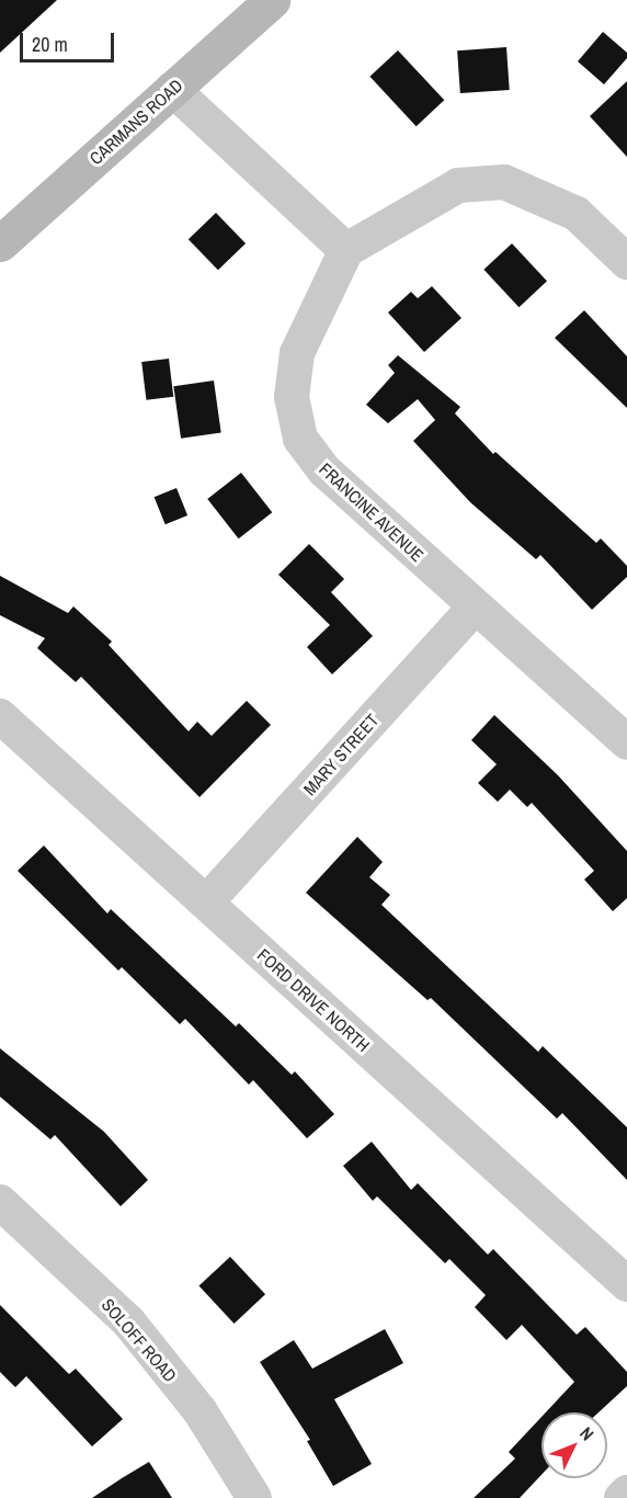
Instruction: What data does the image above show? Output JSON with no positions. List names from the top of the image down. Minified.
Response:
{"streets":{"street":["CARMANS ROAD","FRANCINE AVENUE","MARY STREET","FORD DRIVE NORTH","SOLOFF ROAD"]},"crossings":[["FRANCINE AVENUE","MARY STREET"],["MARY STREET","FORD DRIVE NORTH"]],"scale_bar":"20 m","north":"top right"}
